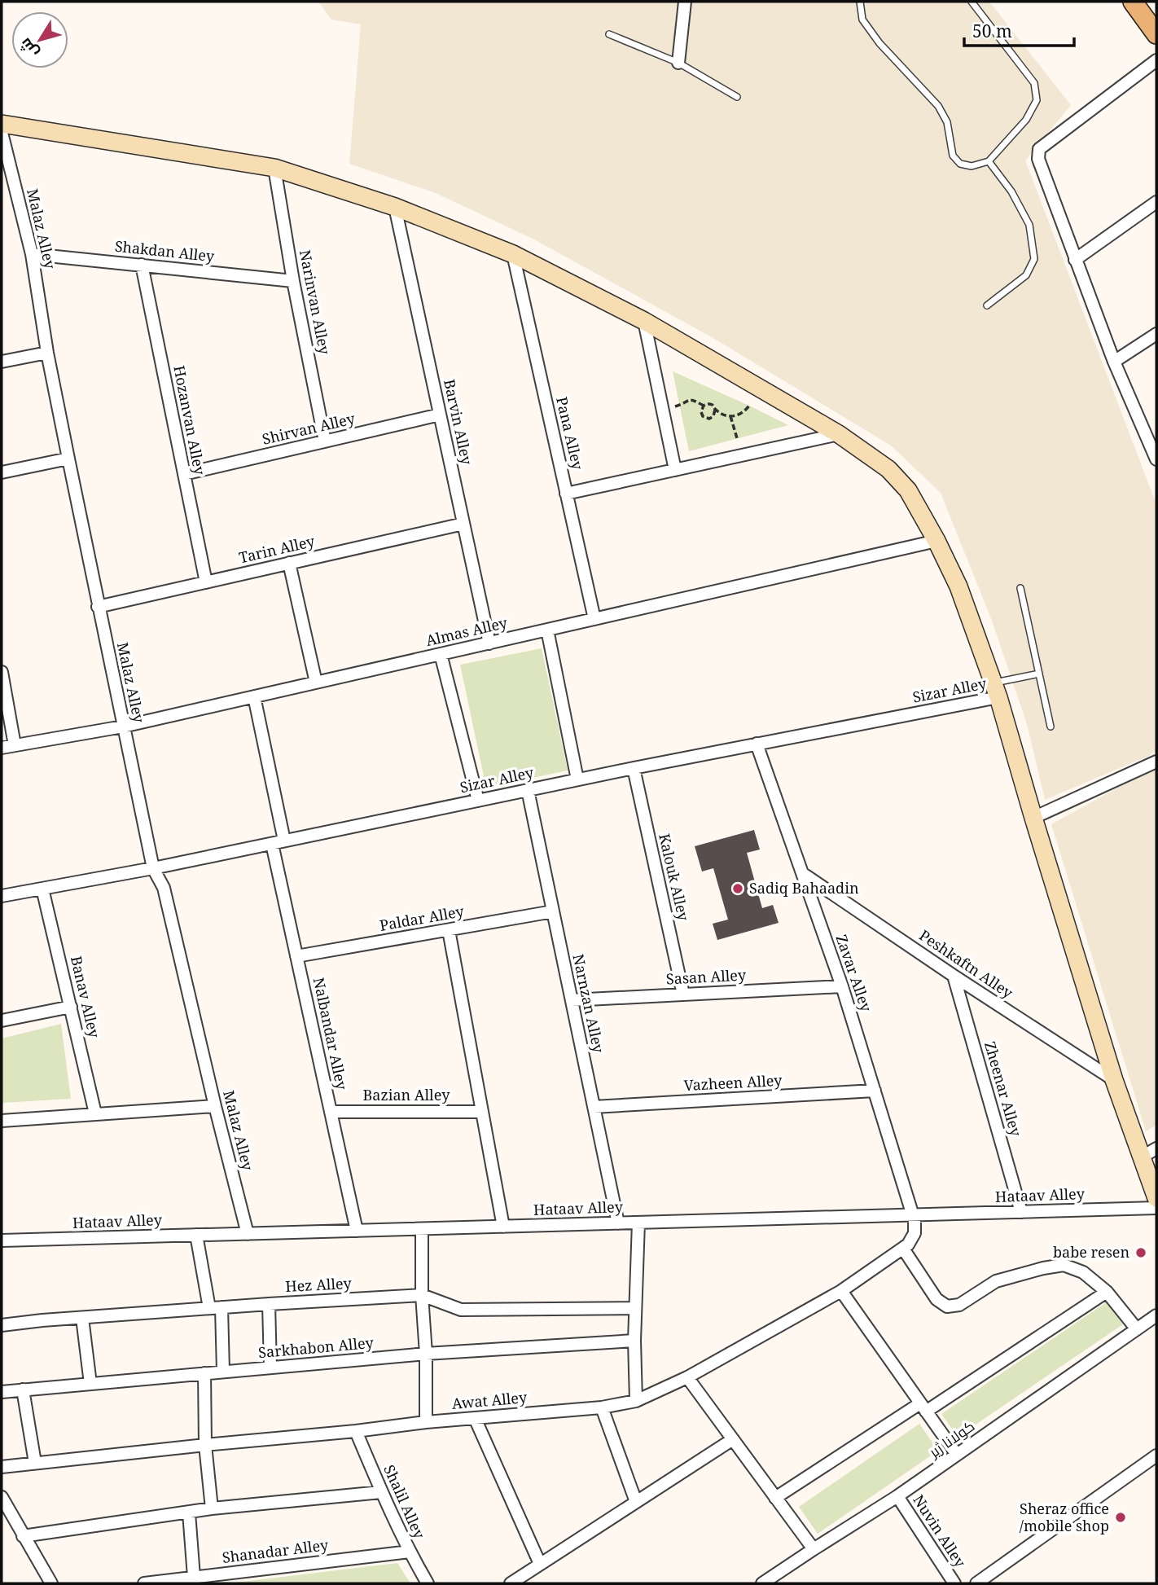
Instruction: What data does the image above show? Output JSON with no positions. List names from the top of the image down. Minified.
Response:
{"streets":{"street":["Malaz Alley","Shakdan Alley","Narinvan Alley","Hozanvan Alley","Barvin Alley","Shirvan Alley","Pana Alley","Tarin Alley","Almas Alley","Sizar Alley","Kalouk Alley","Paldar Alley","Peshkaftn Alley","Zavar Alley","Sasan Alley","Banav Alley","Narnzan Alley","Nalbandar Alley","Vazheen Alley","Zheenar Alley","Bazian Alley","Hataav Alley","Hez Alley","Sarkhabon Alley","Awat Alley","کولانا ژیر","Shalil Alley","Nuvin Alley","Shanadar Alley"]},"crossings":[["Malaz Alley","Shakdan Alley"],["Malaz Alley","Tarin Alley"],["Malaz Alley","Almas Alley"],["Malaz Alley","Sizar Alley"],["Malaz Alley","Hataav Alley"],["Shakdan Alley","Narinvan Alley"],["Shakdan Alley","Hozanvan Alley"],["Narinvan Alley","Shirvan Alley"],["Hozanvan Alley","Shirvan Alley"],["Hozanvan Alley","Tarin Alley"],["Barvin Alley","Shirvan Alley"],["Barvin Alley","Tarin Alley"],["Barvin Alley","Almas Alley"],["Pana Alley","Almas Alley"],["Sizar Alley","Kalouk Alley"],["Sizar Alley","Zavar Alley"],["Sizar Alley","Banav Alley"],["Sizar Alley","Narnzan Alley"],["Sizar Alley","Nalbandar Alley"],["Kalouk Alley","Sasan Alley"],["Paldar Alley","Narnzan Alley"],["Paldar Alley","Nalbandar Alley"],["Peshkaftn Alley","Zavar Alley"],["Peshkaftn Alley","Zheenar Alley"],["Zavar Alley","Sasan Alley"],["Zavar Alley","Vazheen Alley"],["Zavar Alley","Hataav Alley"],["Sasan Alley","Narnzan Alley"],["Narnzan Alley","Vazheen Alley"],["Narnzan Alley","Hataav Alley"],["Nalbandar Alley","Bazian Alley"],["Nalbandar Alley","Hataav Alley"],["Zheenar Alley","Hataav Alley"],["Awat Alley","Shalil Alley"],["کولانا ژیر","Nuvin Alley"],["Shalil Alley","Shanadar Alley"]],"places":["Sadiq Bahaadin","babe resen","Sheraz office /mobile shop"],"scale_bar":"50 m","north":"bottom left"}
